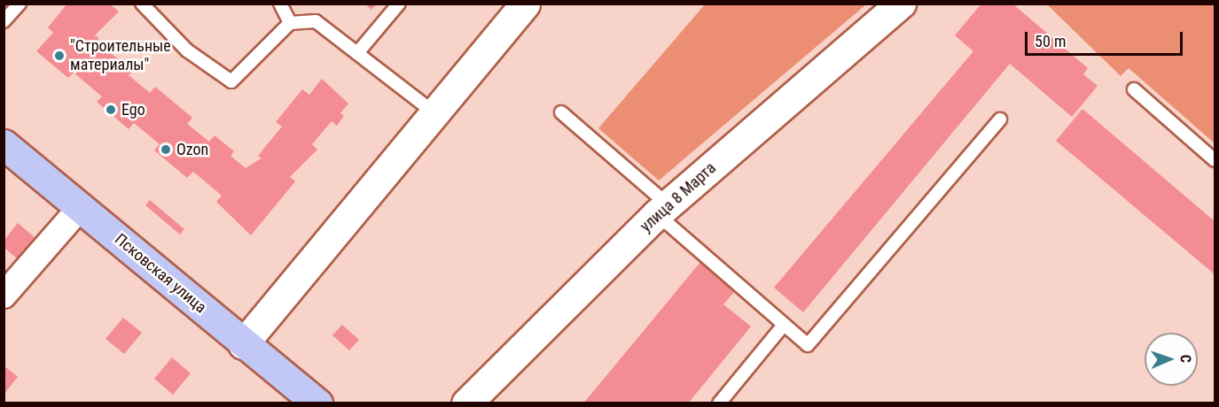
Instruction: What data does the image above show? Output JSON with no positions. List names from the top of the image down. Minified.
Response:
{"streets":{"main road":["улица 8 Марта","Псковская улица"]},"places":["\"Строительные материалы\"","Ego","Ozon"],"scale_bar":"50 m","north":"right"}
